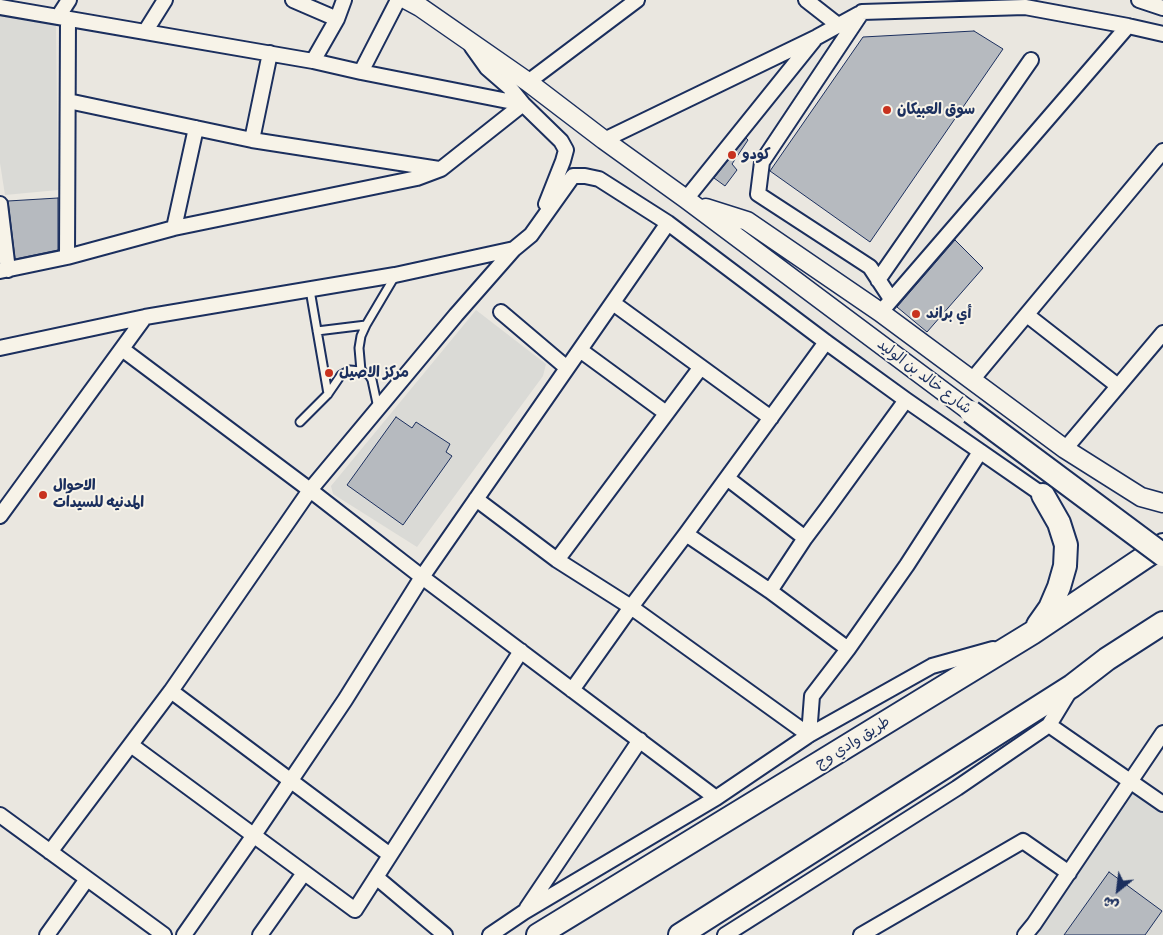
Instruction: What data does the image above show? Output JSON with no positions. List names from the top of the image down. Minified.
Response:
{"streets":{"main road":["شارع خالد بن الوليد","طريق وادي وج"]},"places":["سوق العبيكان","كودو","أي براند","مركز الاصيل","الاحوال المدنيه للسيدات"],"north":"bottom left"}
